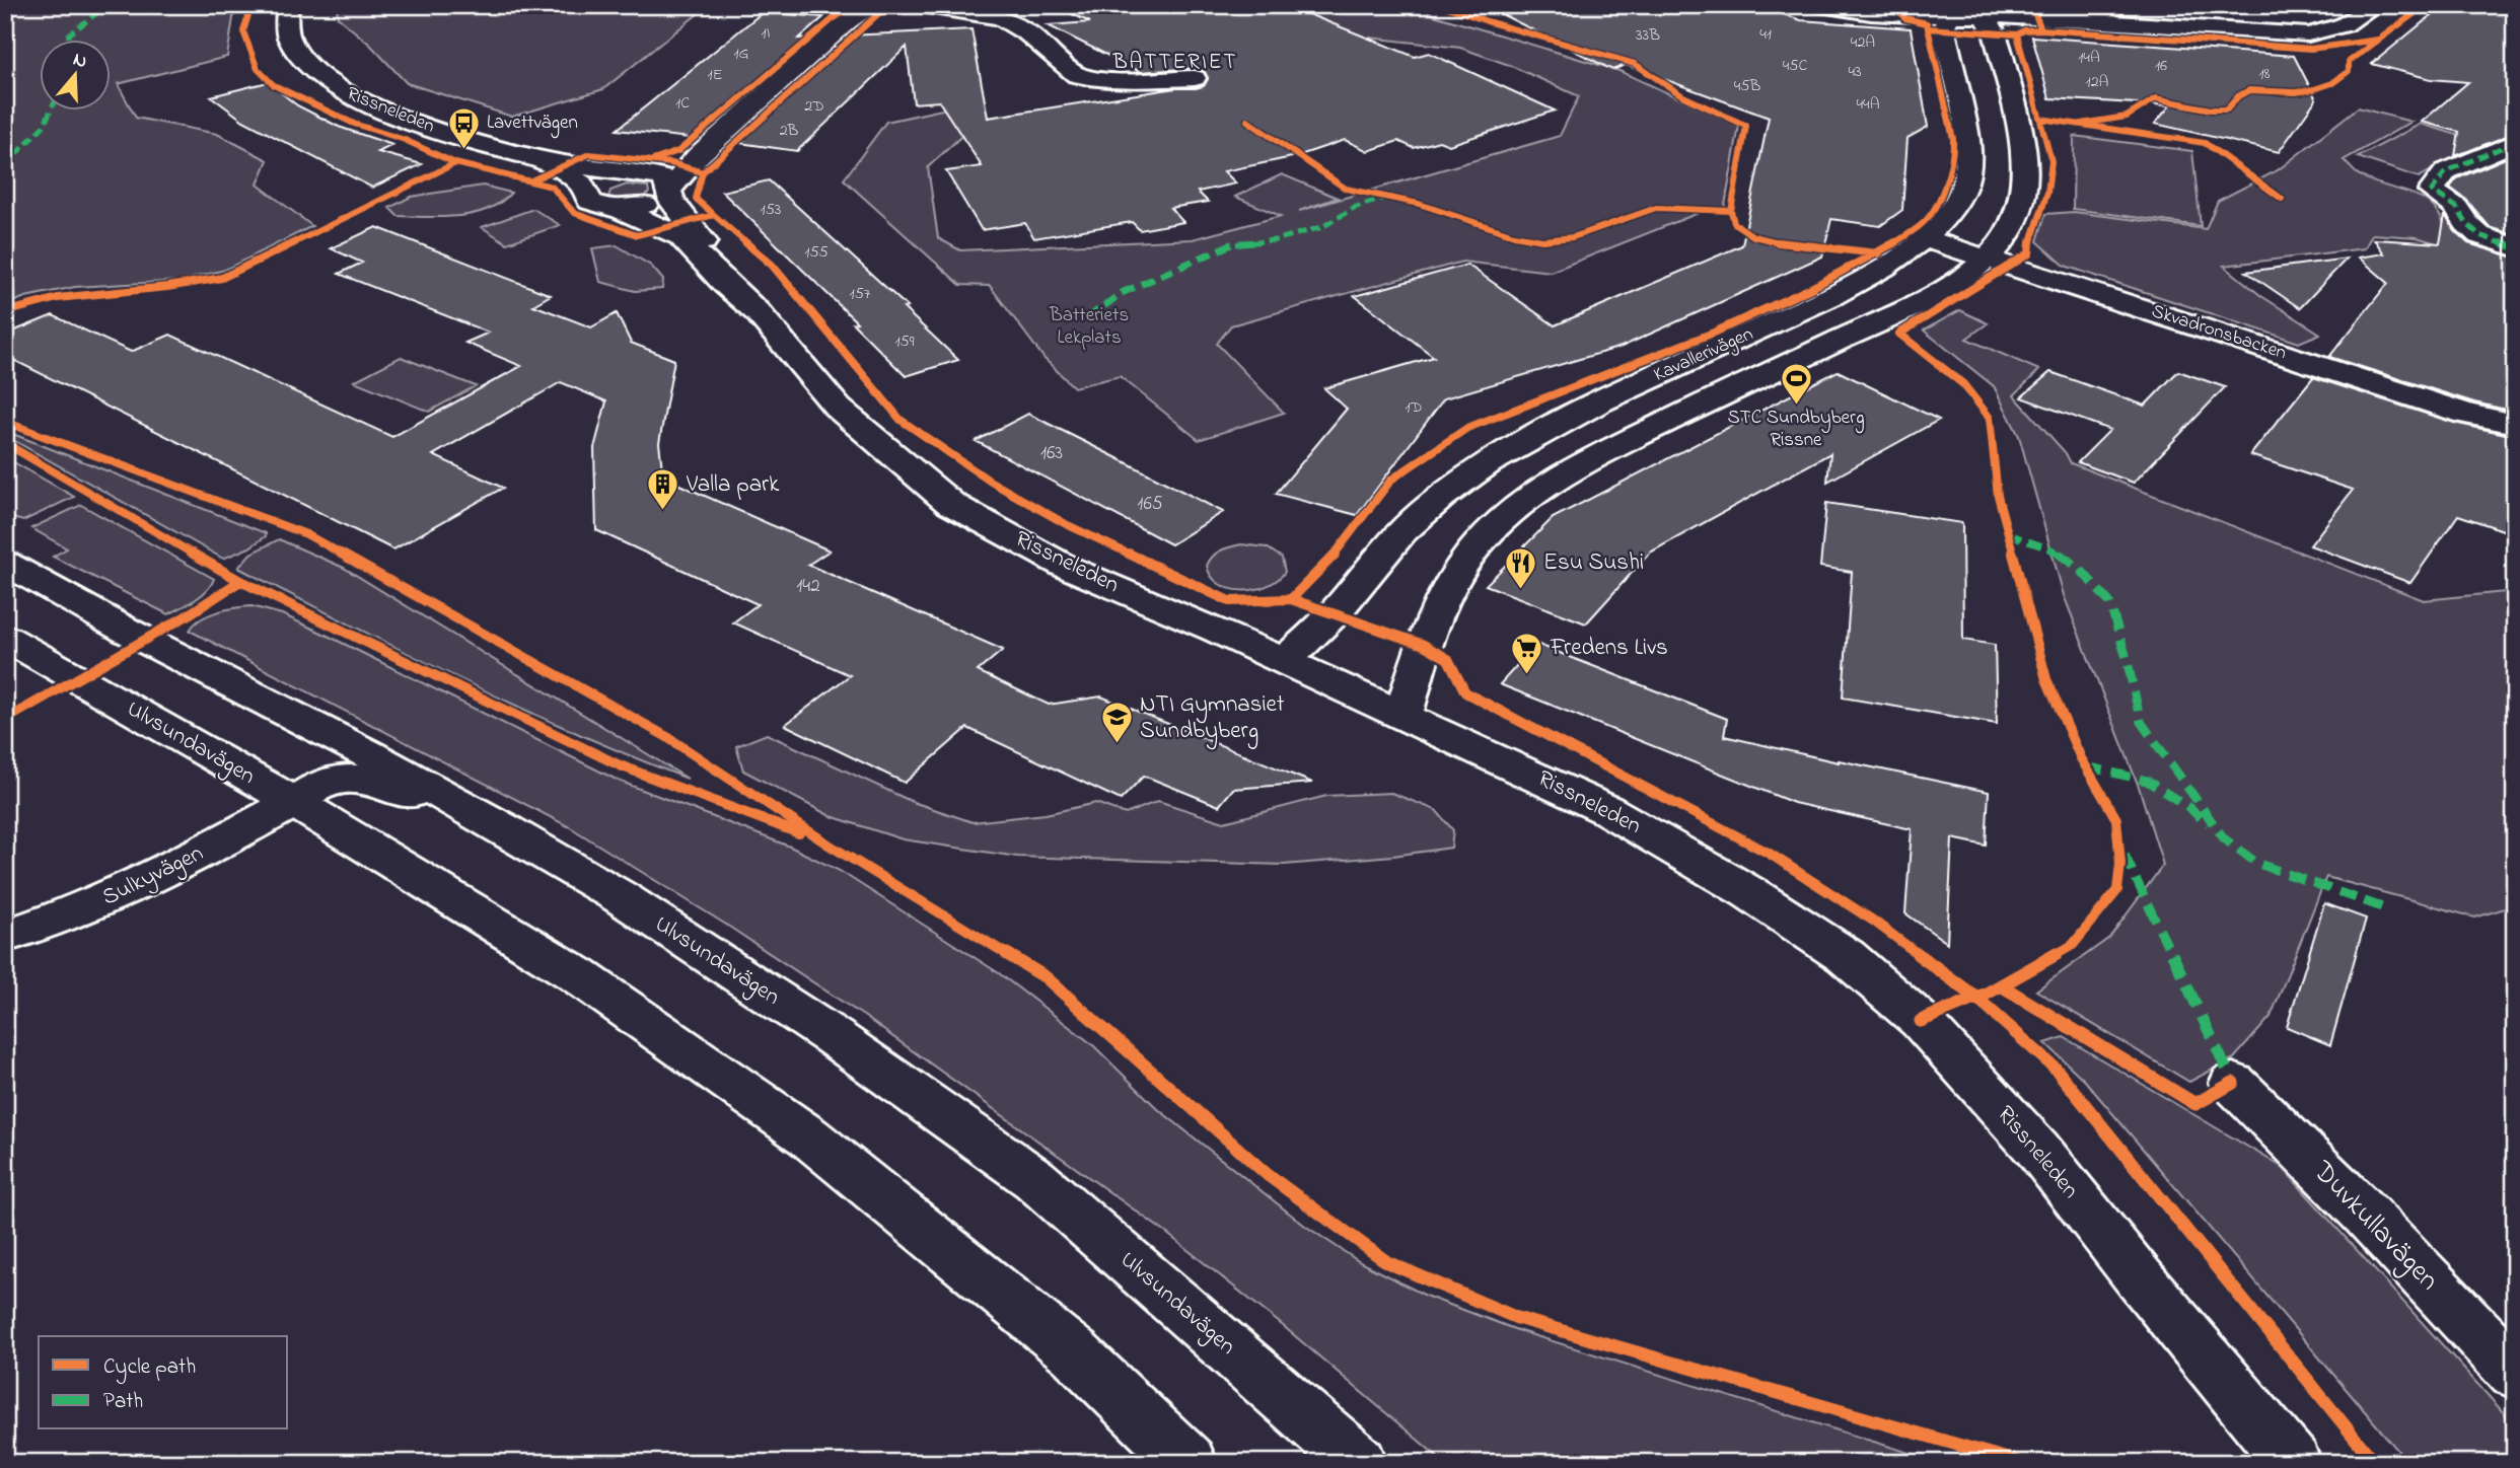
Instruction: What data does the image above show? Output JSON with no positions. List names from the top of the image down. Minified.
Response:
{"streets":{"street":["Rissneleden","Skvadronsbacken","Kavallerivägen","Ulvsundavägen","Sulkyvägen","Duvkullavägen"]},"crossings":[["Rissneleden","Kavallerivägen"],["Skvadronsbacken","Kavallerivägen"],["Ulvsundavägen","Sulkyvägen"]],"districts":["BATTERIET"],"parks":["Batteriets Lekplats"],"places":{"bus stop":["Lavettvägen"],"sports":["STC Sundbyberg Rissne"],"building":["Valla park"],"restaurant":["Esu Sushi"],"supermarket":["Fredens Livs"],"school or university":["NTI Gymnasiet Sundbyberg"]},"house_numbers":["1I","41","33B","42A","1G","14A","45C","16","43","18","1E","12A","45B","1C","44A","2D","2B","153","155","157","159","1D","163","165","142"],"legend":["Cycle path","Path"],"north":"top"}
